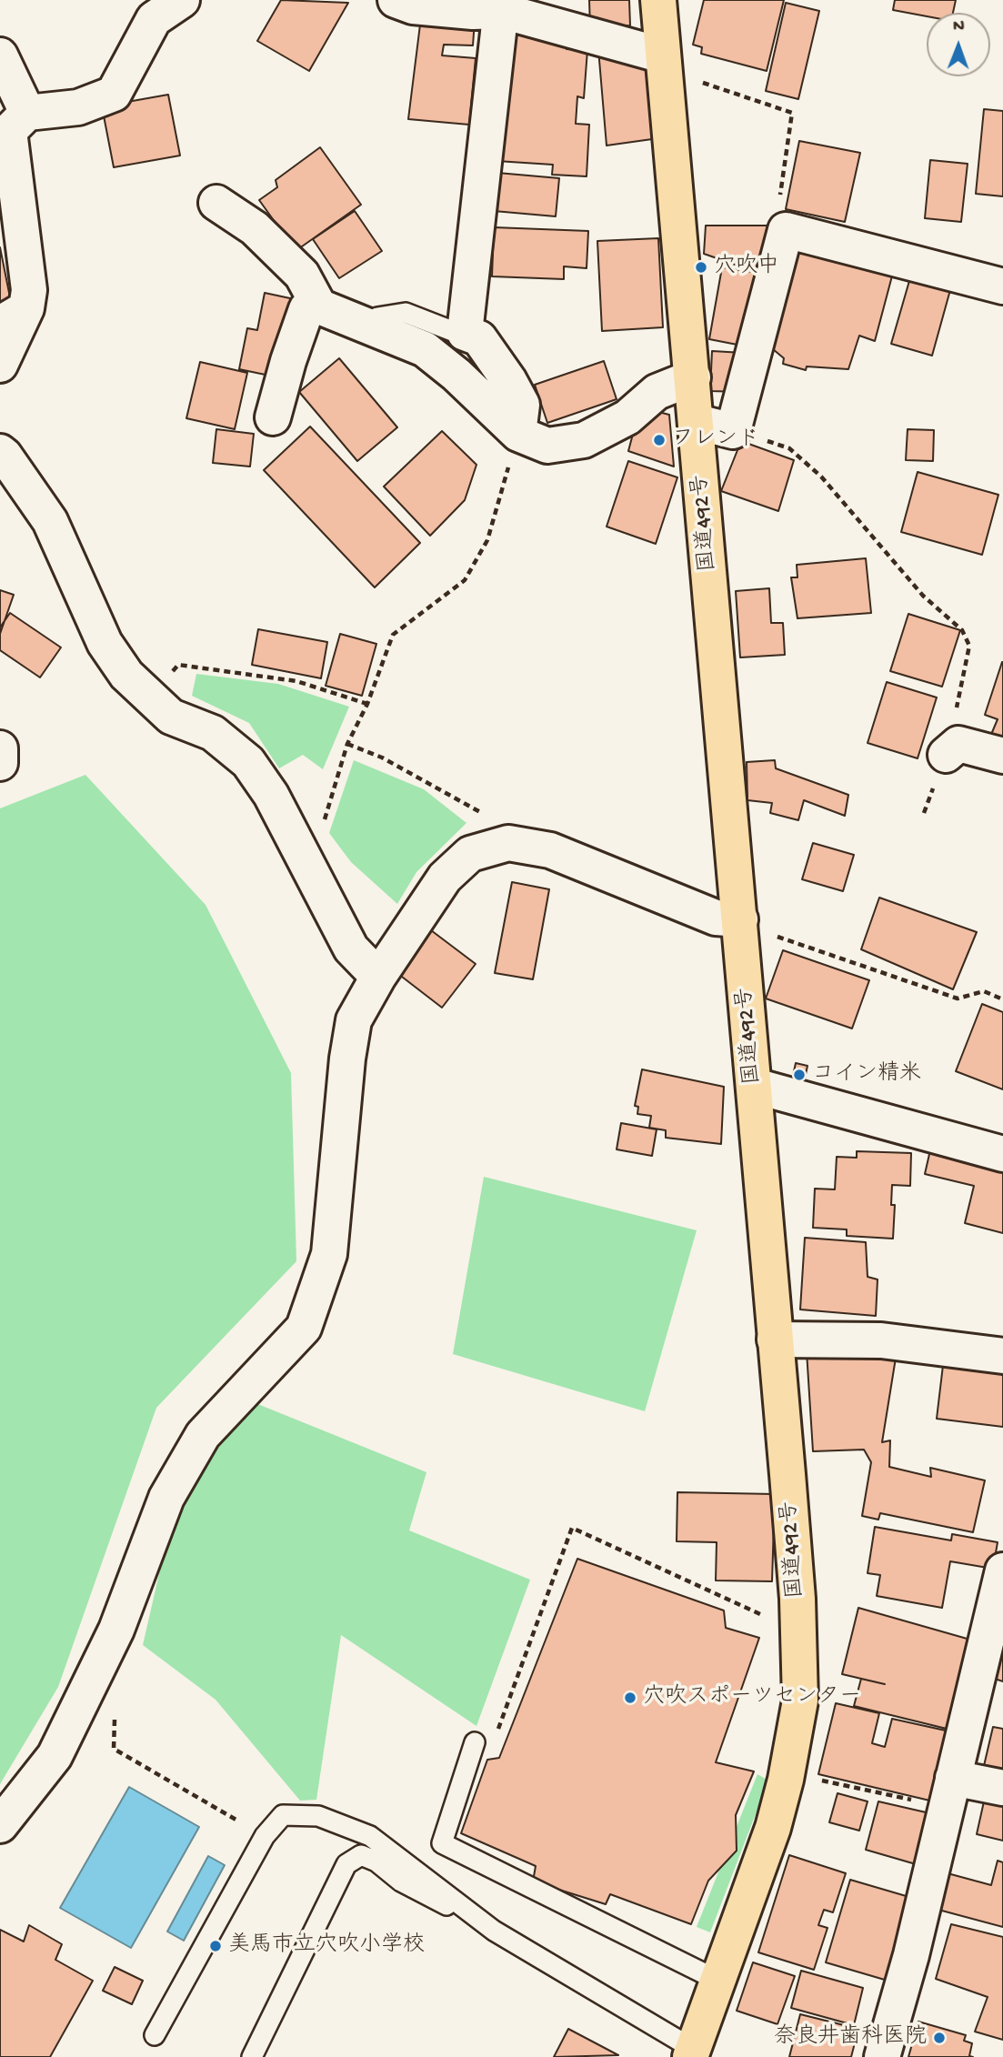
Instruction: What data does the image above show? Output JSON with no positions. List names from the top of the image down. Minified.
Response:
{"streets":{"highway":["国道492号"]},"places":["穴吹中","フレンド","コイン精米","穴吹スポーツセンター","美馬市立穴吹小学校","奈良井歯科医院"],"north":"top"}
